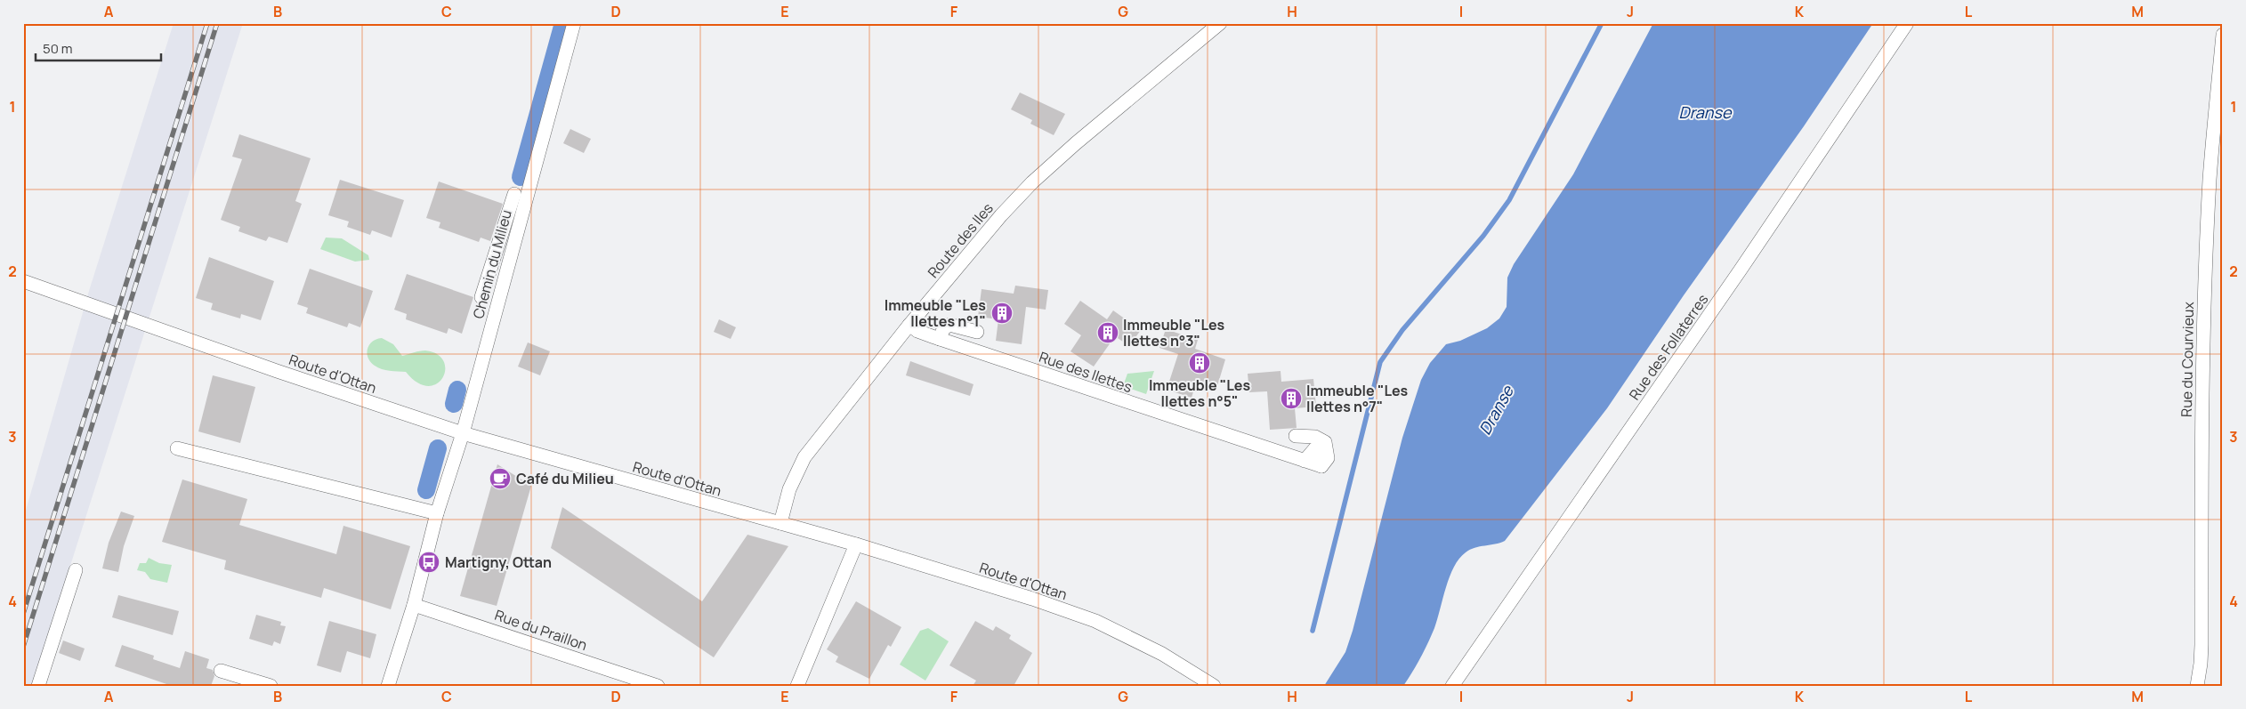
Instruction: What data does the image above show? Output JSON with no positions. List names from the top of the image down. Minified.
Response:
{"streets":{"street":["Route des Iles","Chemin du Milieu","Rue des Follaterres","Rue du Courvieux","Rue des Ilettes","Route d'Ottan","Rue du Praillon"]},"crossings":[["Route des Iles","Rue des Ilettes"],["Route des Iles","Route d'Ottan"],["Chemin du Milieu","Route d'Ottan"],["Chemin du Milieu","Rue du Praillon"]],"water":["Dranse"],"places":{"building":["Immeuble \"Les Ilettes n°1\"","Immeuble \"Les Ilettes n°3\"","Immeuble \"Les Ilettes n°5\"","Immeuble \"Les Ilettes n°7\""],"cafe":["Café du Milieu"],"bus stop":["Martigny, Ottan"]},"scale_bar":"50 m","grid":{"columns":["A","B","C","D","E","F","G","H","I","J","K","L","M"],"rows":["1","2","3","4"]}}
